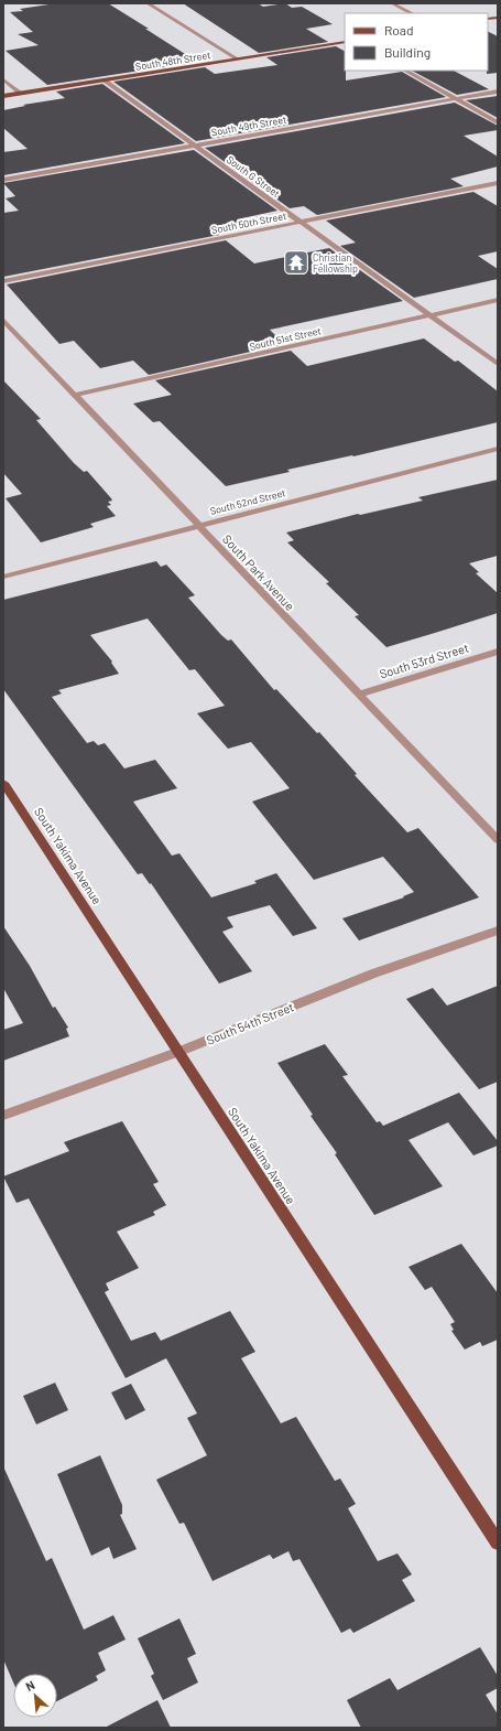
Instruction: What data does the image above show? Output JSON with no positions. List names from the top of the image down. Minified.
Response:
{"streets":{"main road":["South 48th Street","South Yakima Avenue"],"street":["South 49th Street","South G Street","South 50th Street","South 51st Street","South 52nd Street","South Park Avenue","South 53rd Street","South 54th Street"]},"crossings":[["South 48th Street","South G Street"],["South 49th Street","South G Street"],["South G Street","South 50th Street"],["South G Street","South 51st Street"],["South 51st Street","South Park Avenue"],["South 52nd Street","South Park Avenue"],["South Park Avenue","South 53rd Street"],["South Yakima Avenue","South 54th Street"]],"places":{"temple":["Christian Fellowship"]},"legend":["Road","Building"],"north":"top left"}
